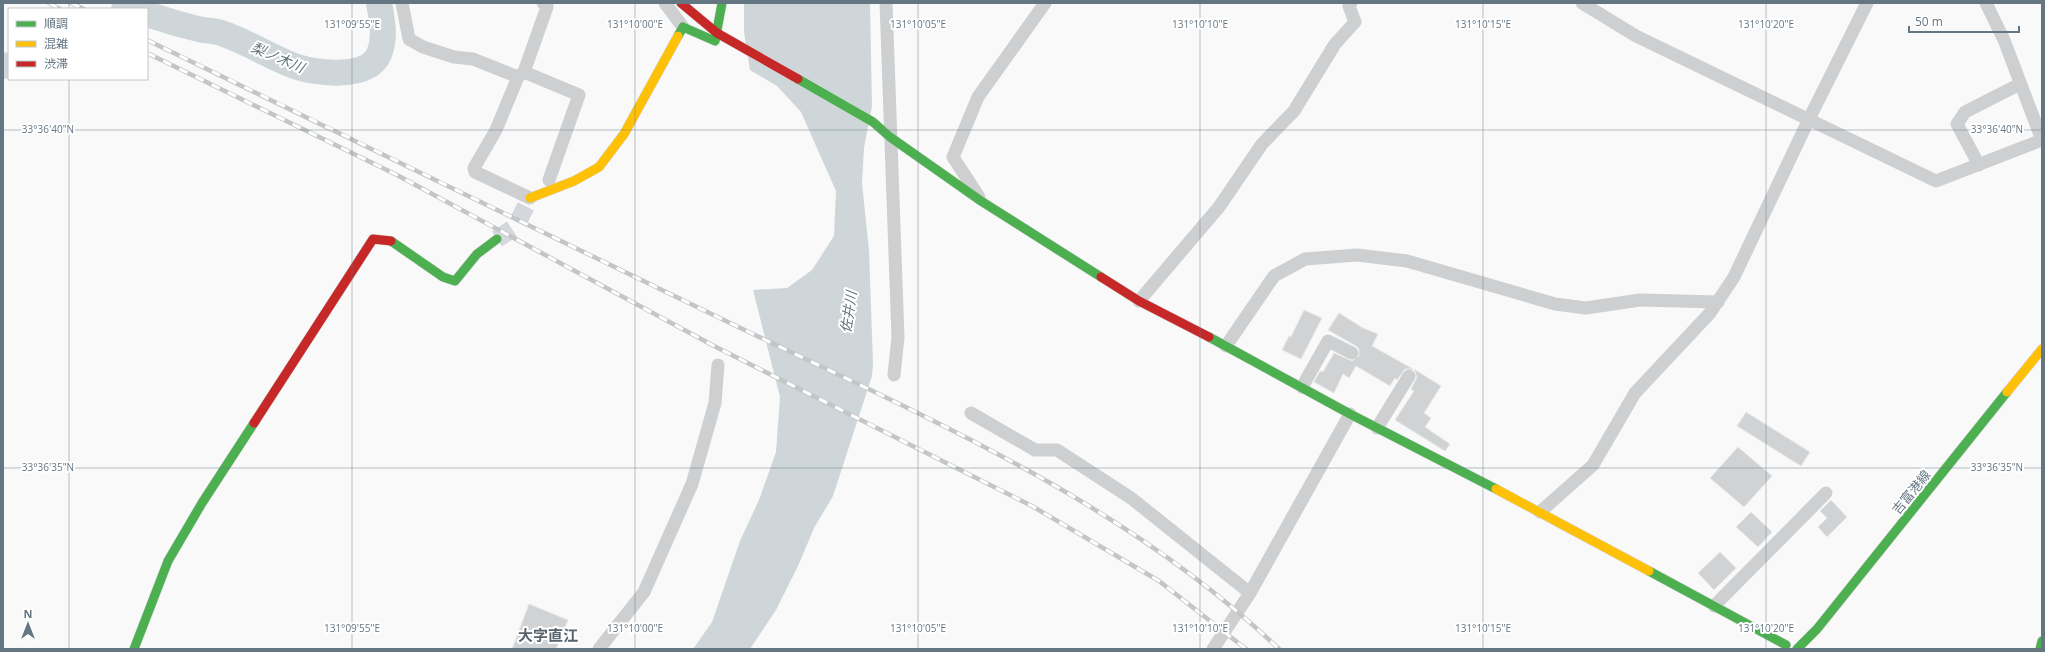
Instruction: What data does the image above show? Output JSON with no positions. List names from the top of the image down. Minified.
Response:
{"streets":{"street":["吉富港線"]},"districts":["大字直江"],"water":["梨ノ木川","佐井川"],"legend":["順調","混雑","渋滞"],"scale_bar":"50 m","north":"top","coordinates":["131°09'55\"E","131°10'00\"E","131°10'05\"E","131°10'10\"E","131°10'15\"E","131°10'20\"E","33°36'40\"N","33°36'35\"N"]}
